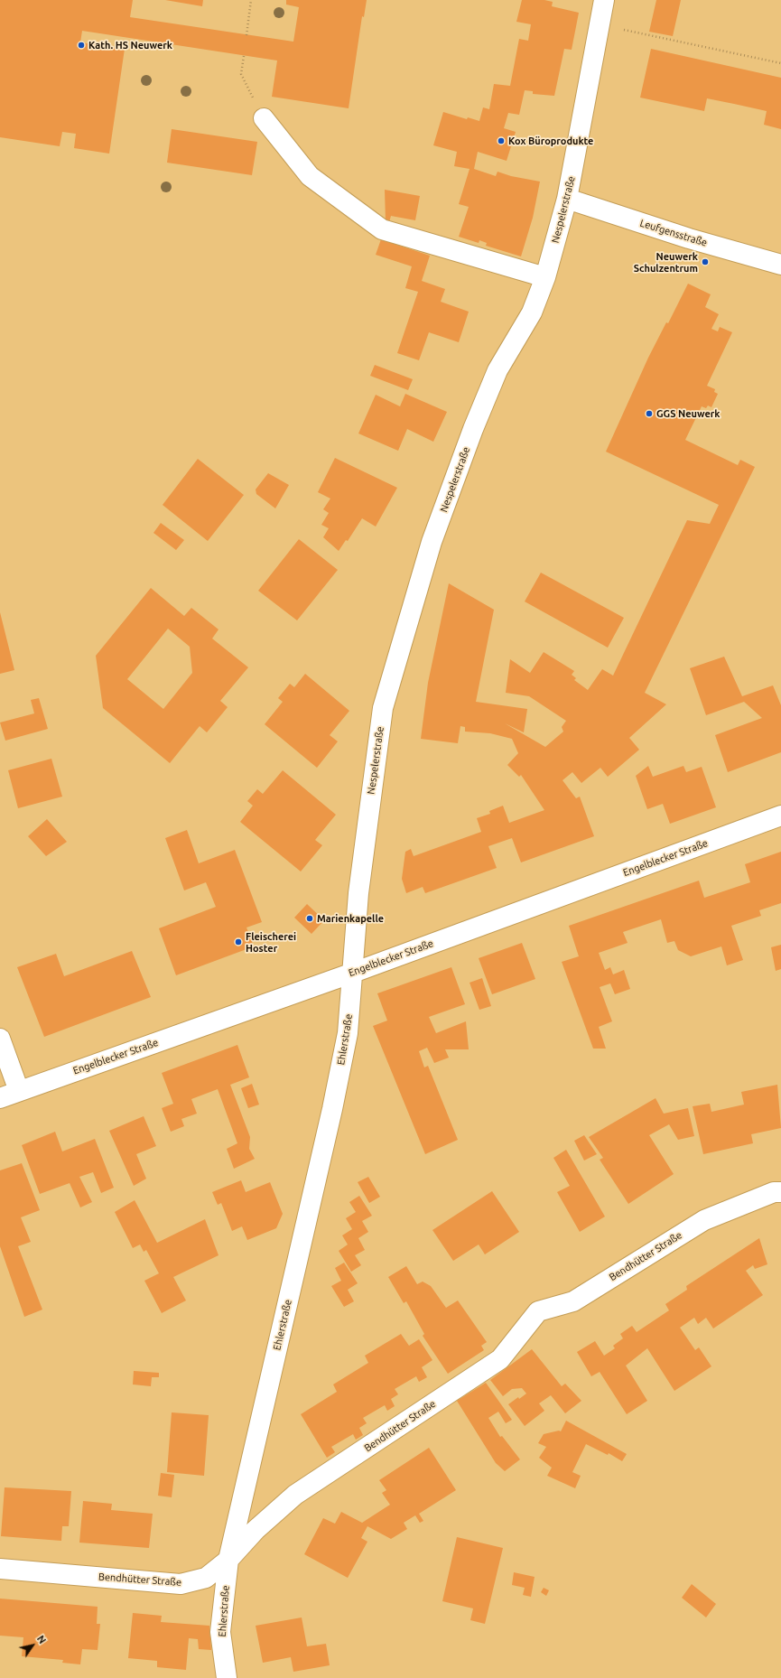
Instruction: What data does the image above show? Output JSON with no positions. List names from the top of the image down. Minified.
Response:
{"streets":{"street":["Nespelerstraße","Leufgensstraße","Engelblecker Straße","Ehlerstraße","Bendhütter Straße"]},"crossings":[["Nespelerstraße","Leufgensstraße"],["Nespelerstraße","Engelblecker Straße"],["Nespelerstraße","Ehlerstraße"],["Engelblecker Straße","Ehlerstraße"],["Ehlerstraße","Bendhütter Straße"]],"places":["Kath. HS Neuwerk","Kox Büroprodukte","Neuwerk Schulzentrum","GGS Neuwerk","Marienkapelle","Fleischerei Hoster"],"north":"top right"}
